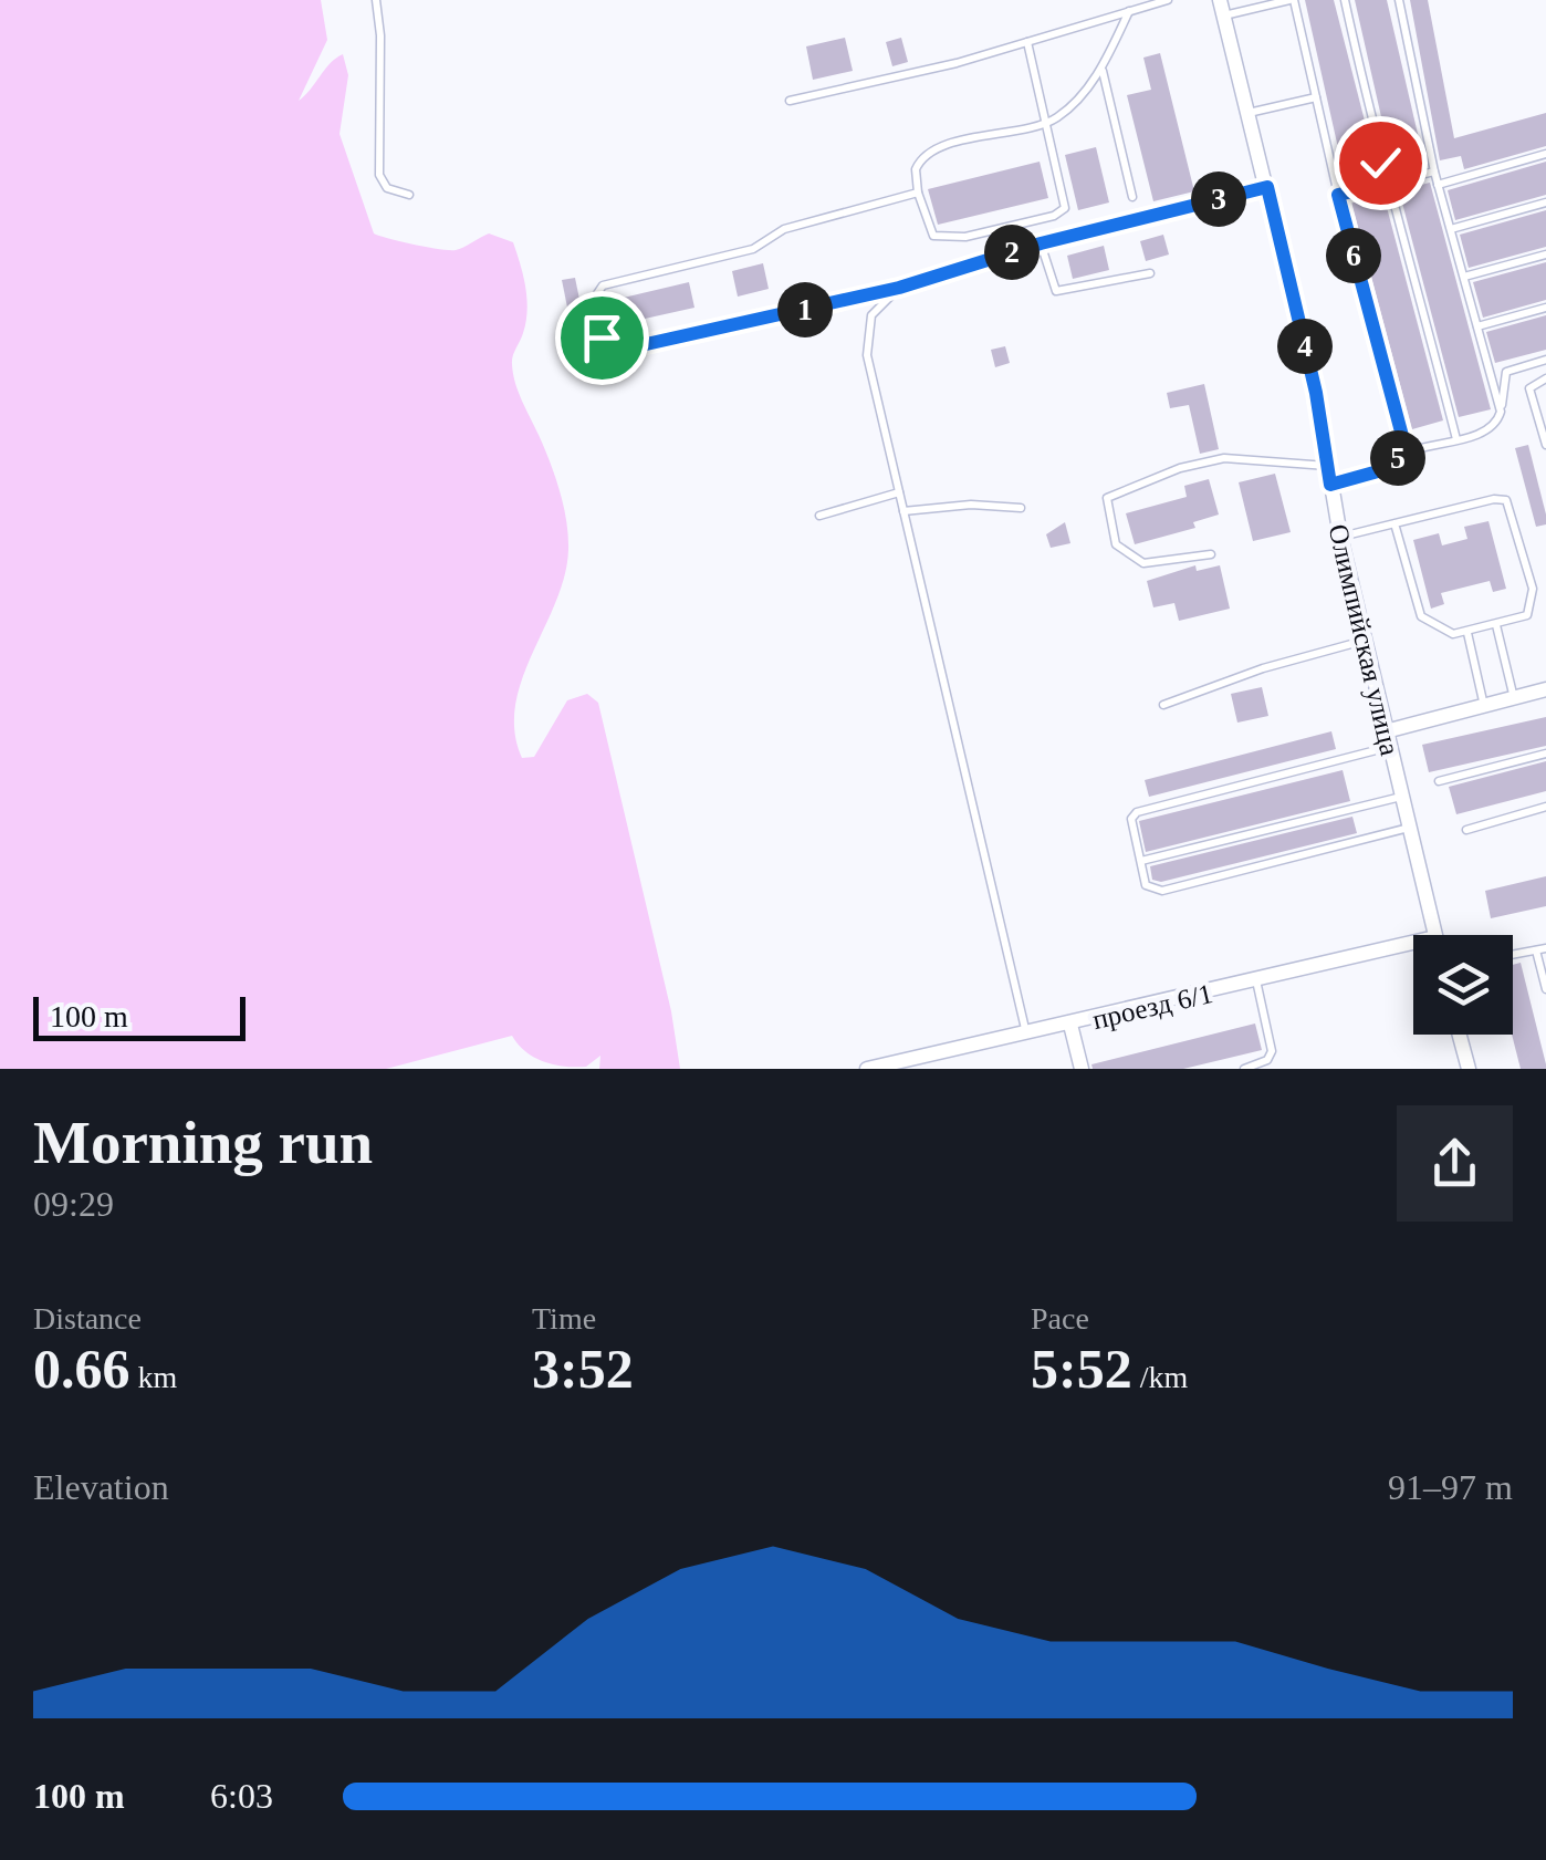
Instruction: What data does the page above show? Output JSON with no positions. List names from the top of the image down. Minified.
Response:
{"streets":{"street":["Олимпийская улица","проезд 6/1"]},"scale_bar":"100 m","page":{"pins":["3","2","6","1","4","5"],"scale":"100 m","heading":["Morning run","09:29"],"stats":[["Distance","0.66 km"],["Time","3:52"],["Pace","5:52 /km"]],"chart":["Elevation","91–97 m"],"list":[{"name":"100 m","note":"6:03"}]}}
